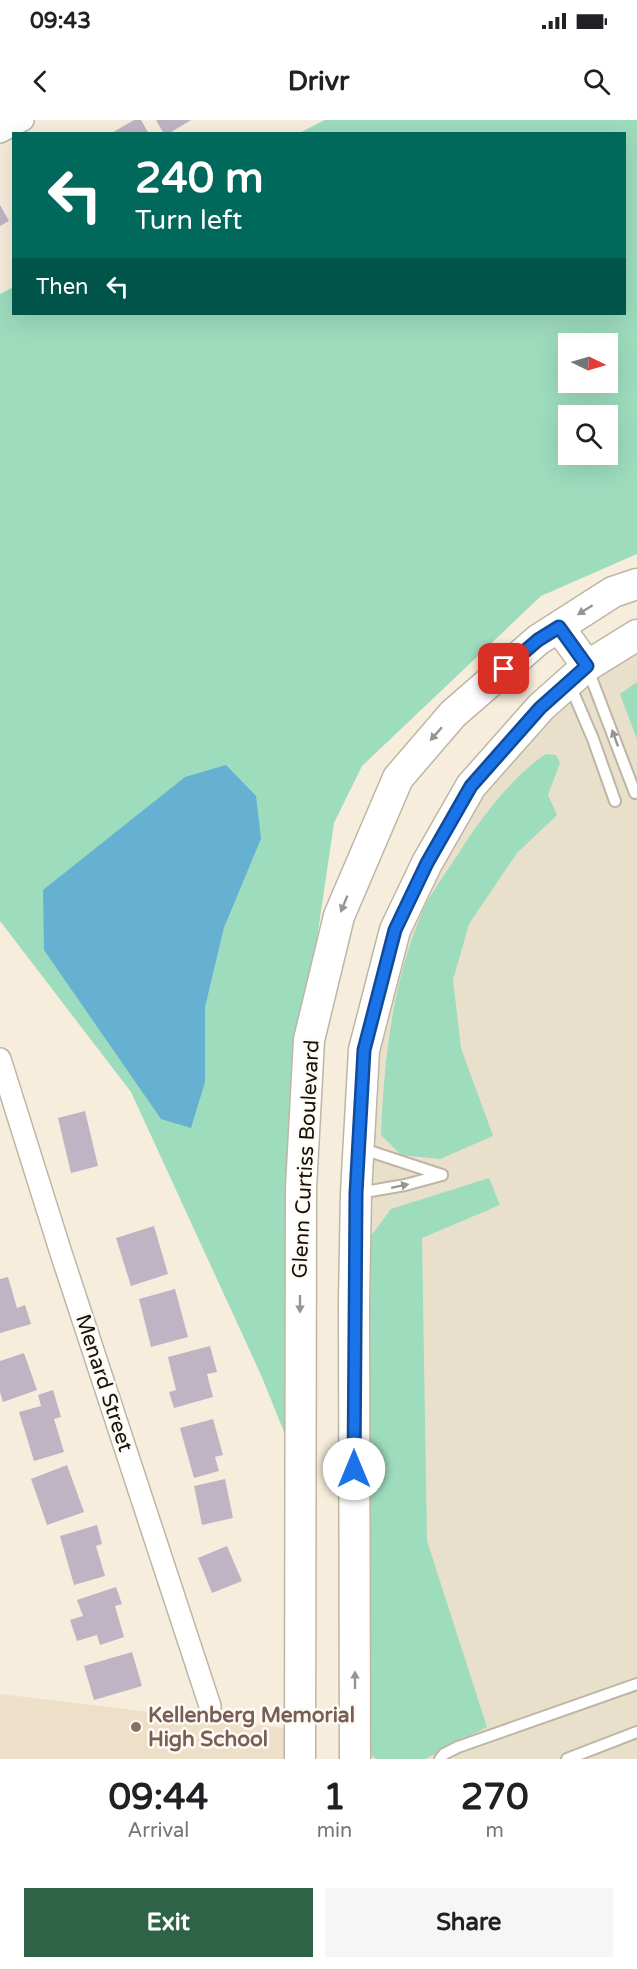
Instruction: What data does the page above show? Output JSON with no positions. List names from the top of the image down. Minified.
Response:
{"streets":{"main road":["Glenn Curtiss Boulevard"],"street":["Menard Street"]},"places":["Kellenberg Memorial High School"],"north":"right","page":{"status":"09:43","header":"Drivr","turn":["240 m","Turn left"],"then":"Then","eta":["09:44","Arrival","1","min","270","m"],"buttons":["Exit","Share"]}}
